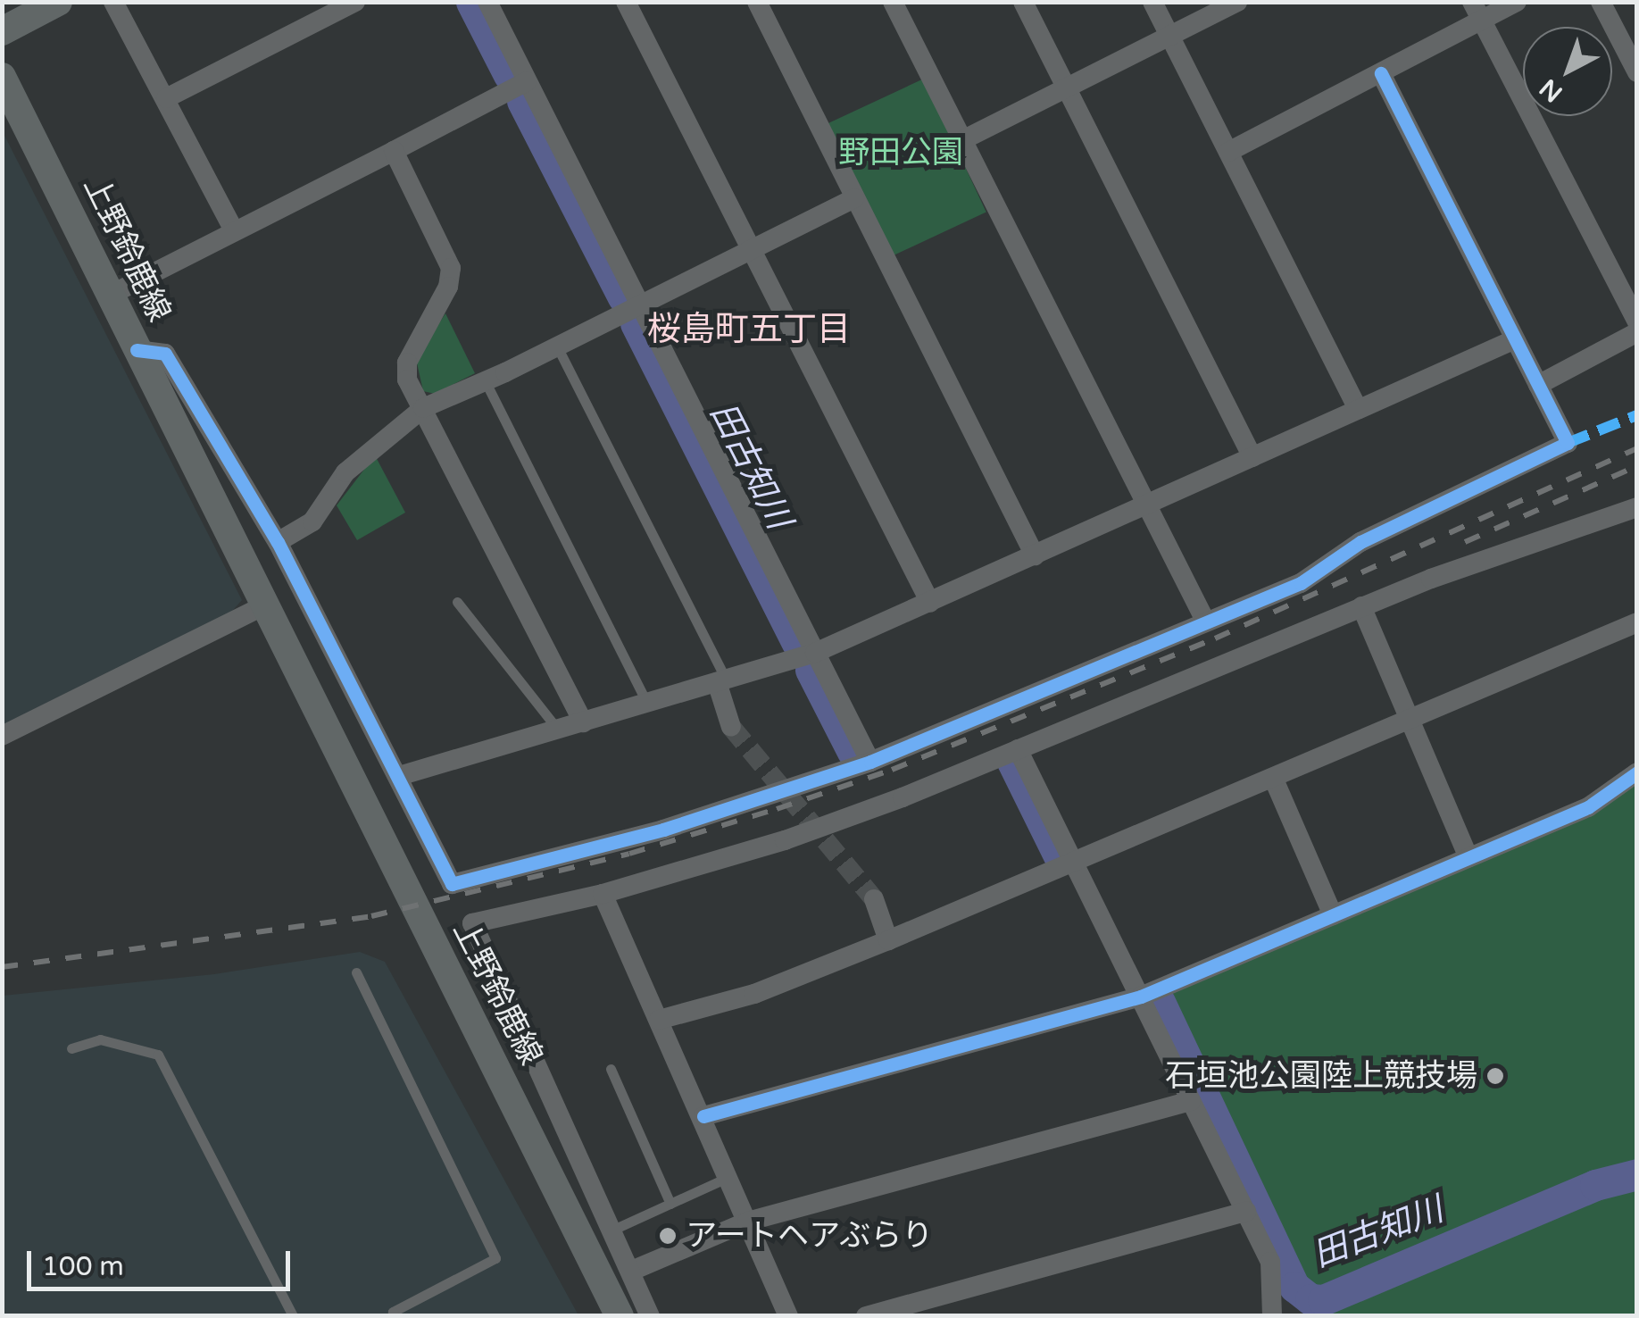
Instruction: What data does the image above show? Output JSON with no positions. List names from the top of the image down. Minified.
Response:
{"streets":{"main road":["上野鈴鹿線"]},"districts":["桜島町五丁目"],"water":["田古知川"],"parks":["野田公園"],"places":["石垣池公園陸上競技場","アートヘアぶらり"],"scale_bar":"100 m","north":"bottom left"}
